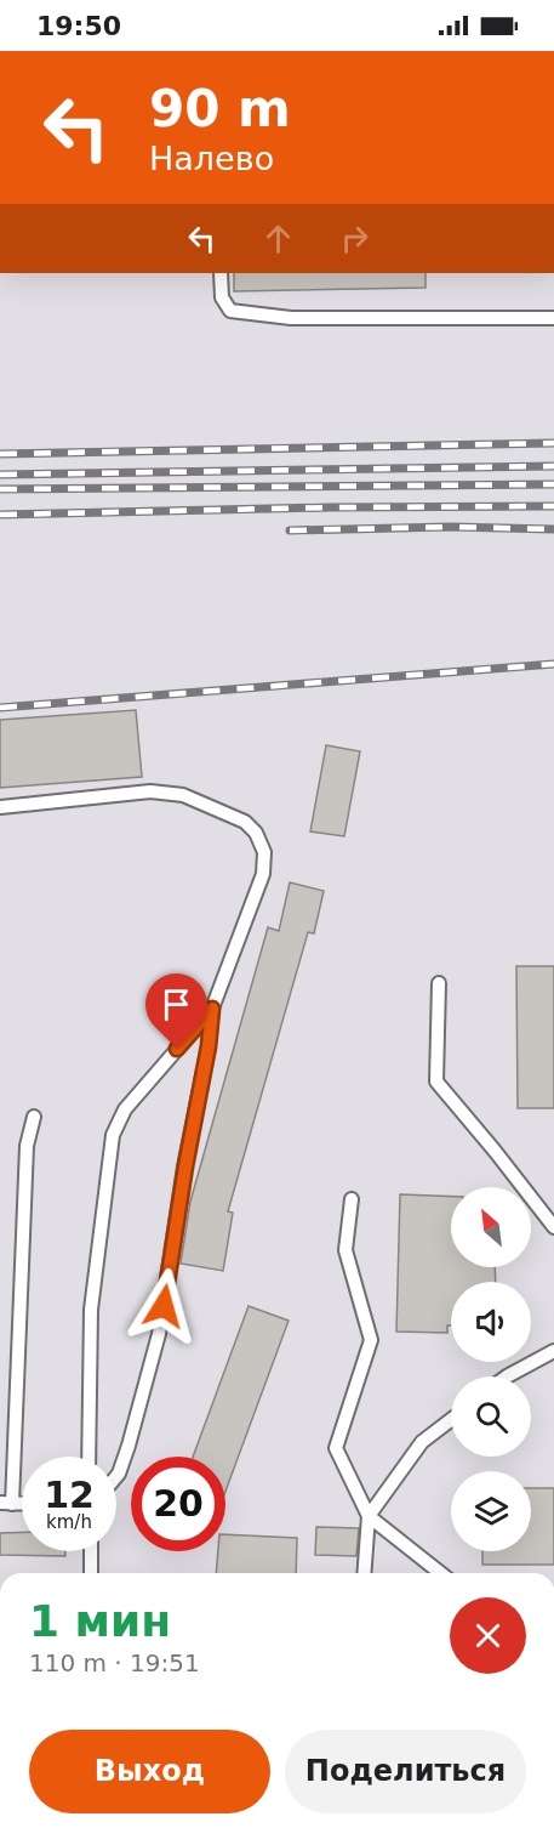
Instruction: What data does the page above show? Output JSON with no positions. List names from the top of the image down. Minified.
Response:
{"north":"top left","page":{"status":"19:50","turn":["90 m","Налево"],"speed":"12 km/h","limit":"20","heading":["1 мин","110 m · 19:51"],"buttons":["Выход","Поделиться"]}}
